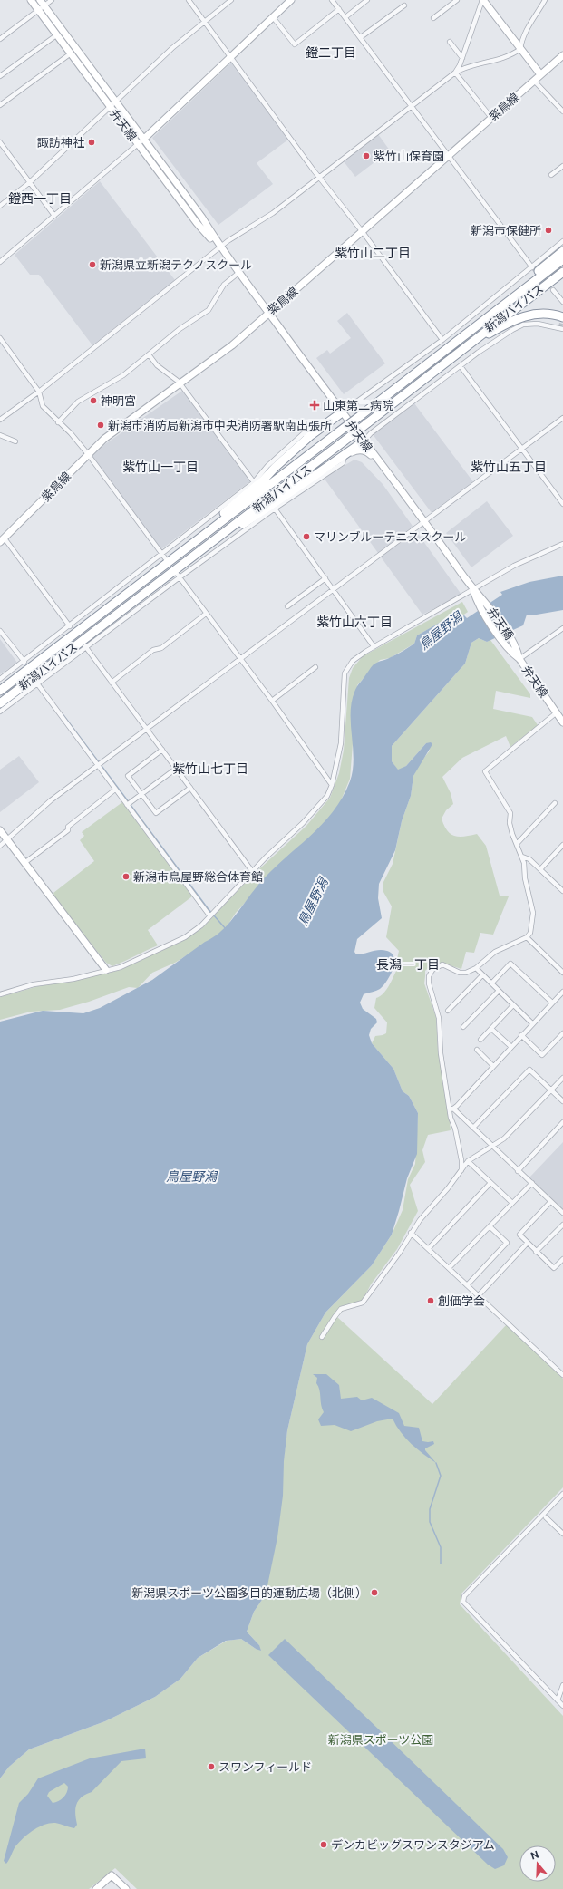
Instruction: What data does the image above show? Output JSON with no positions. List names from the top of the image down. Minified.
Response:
{"streets":{"highway":["新潟バイパス"],"street":["紫鳥線","弁天線","弁天橋"]},"crossings":[["紫鳥線","弁天線"],["弁天線","弁天橋"]],"districts":["鐙二丁目","鐙西一丁目","紫竹山二丁目","紫竹山一丁目","紫竹山五丁目","紫竹山六丁目","紫竹山七丁目","長潟一丁目"],"water":["鳥屋野潟"],"parks":["新潟県スポーツ公園"],"places":{"other":["諏訪神社","紫竹山保育園","新潟市保健所","新潟県立新潟テクノスクール","神明宮","新潟市消防局新潟市中央消防署駅南出張所","マリンブルーテニススクール","新潟市鳥屋野総合体育館","創価学会","新潟県スポーツ公園多目的運動広場（北側）","スワンフィールド","デンカビッグスワンスタジアム"],"health":["山東第二病院"]},"north":"top"}
